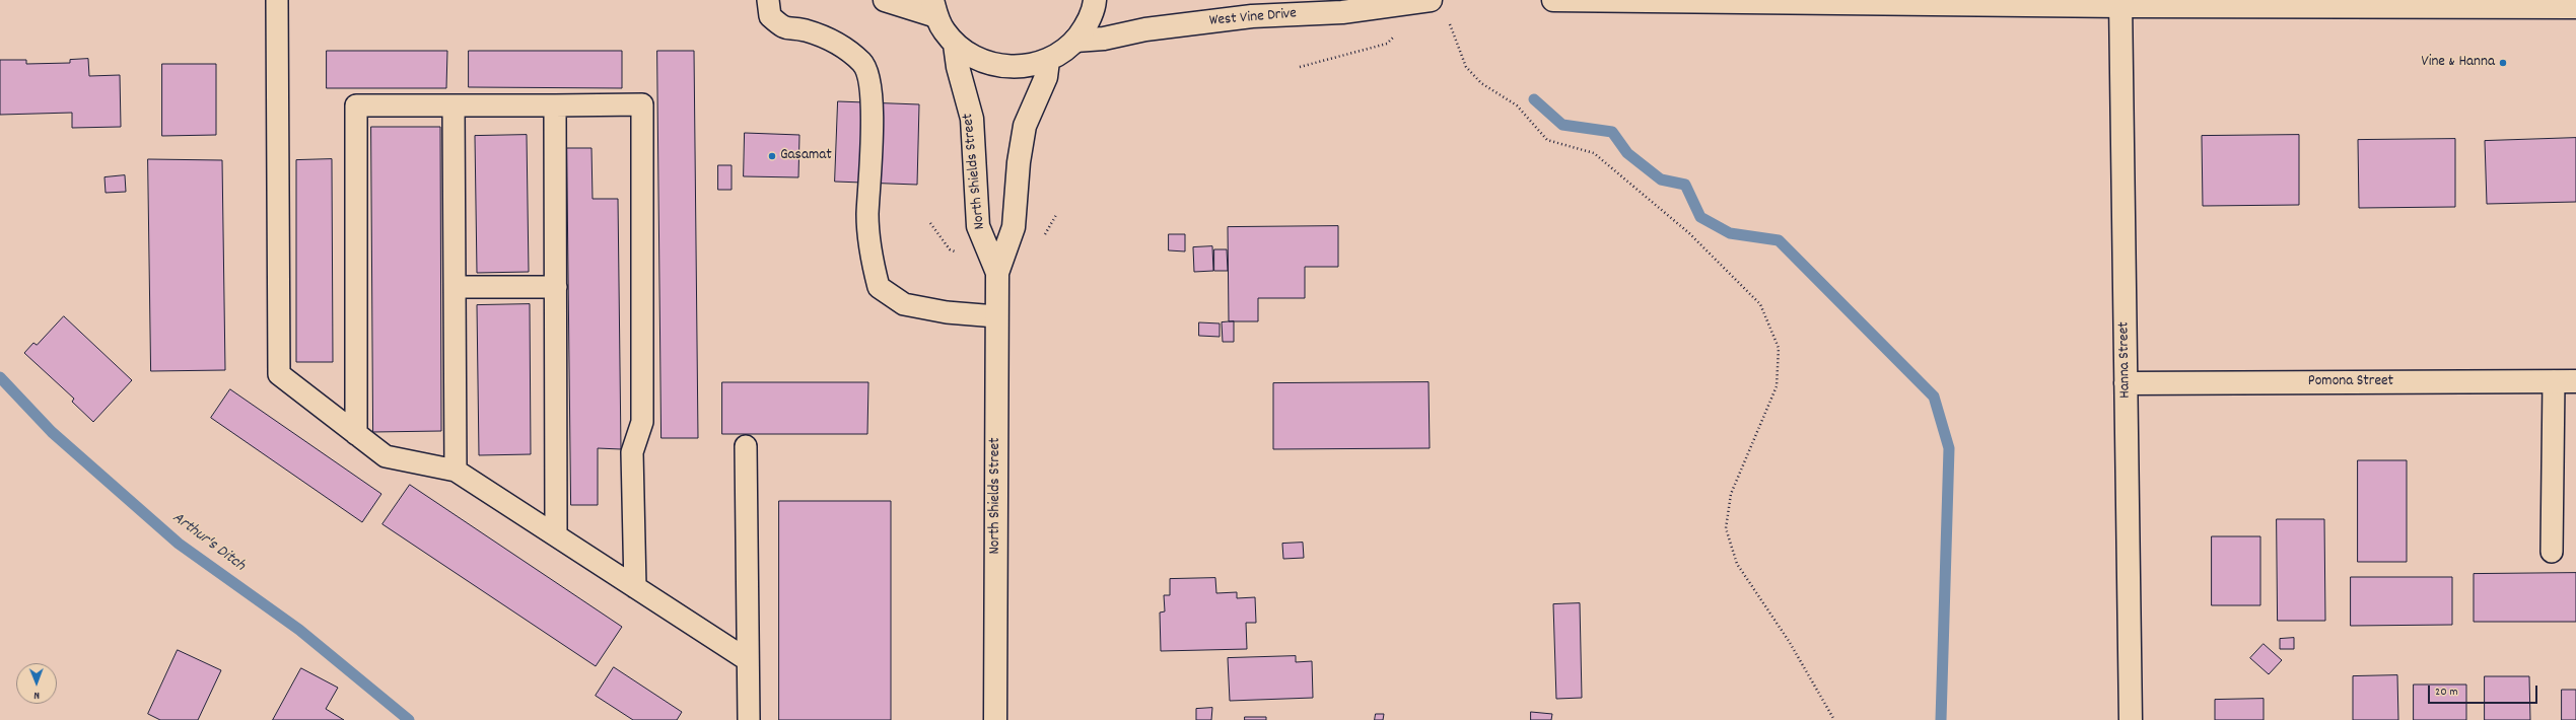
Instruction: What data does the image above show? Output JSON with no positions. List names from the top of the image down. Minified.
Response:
{"streets":{"street":["West Vine Drive","North Shields Street","Hanna Street","Pomona Street"]},"crossings":[["Hanna Street","Pomona Street"]],"water":["Arthur's Ditch"],"places":["Vine & Hanna","Gasamat"],"scale_bar":"20 m","north":"bottom"}
